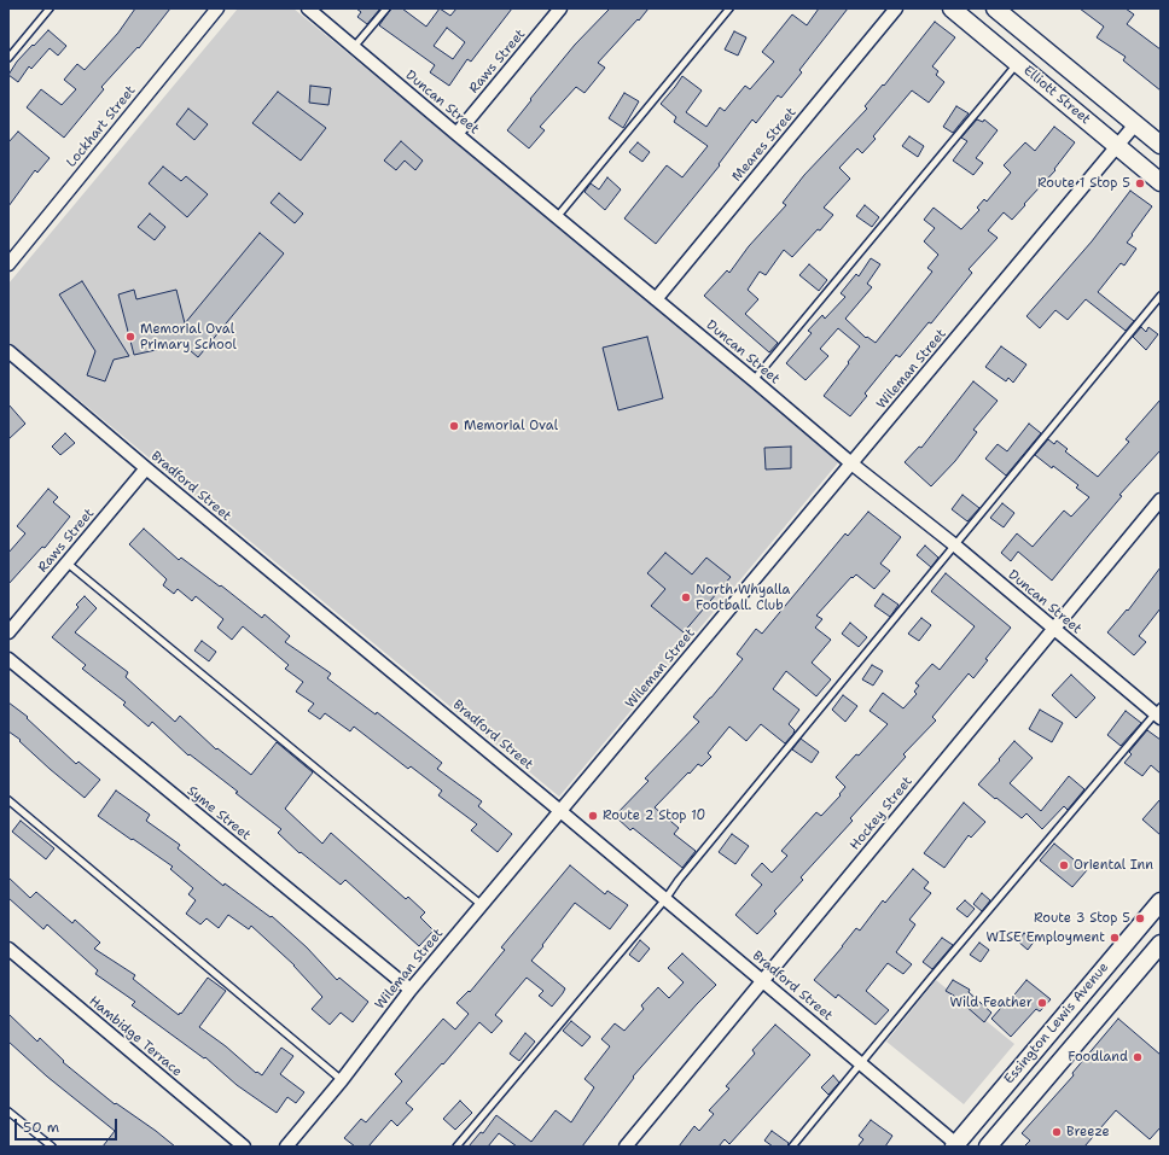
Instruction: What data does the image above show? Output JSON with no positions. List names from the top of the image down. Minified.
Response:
{"streets":{"street":["Raws Street","Elliott Street","Duncan Street","Lockhart Street","Meares Street","Wileman Street","Bradford Street","Syme Street","Hockey Street","Essington Lewis Avenue","Hambidge Terrace"]},"crossings":[["Raws Street","Duncan Street"],["Raws Street","Bradford Street"],["Elliott Street","Wileman Street"],["Duncan Street","Meares Street"],["Duncan Street","Wileman Street"],["Duncan Street","Hockey Street"],["Wileman Street","Bradford Street"],["Wileman Street","Syme Street"],["Bradford Street","Hockey Street"],["Bradford Street","Essington Lewis Avenue"]],"places":["Route 1 Stop 5","Memorial Oval Primary School","Memorial Oval","North Whyalla Football. Club","Route 2 Stop 10","Oriental Inn","Route 3 Stop 5","WISE Employment","Wild Feather","Foodland","Breeze"],"scale_bar":"50 m"}
